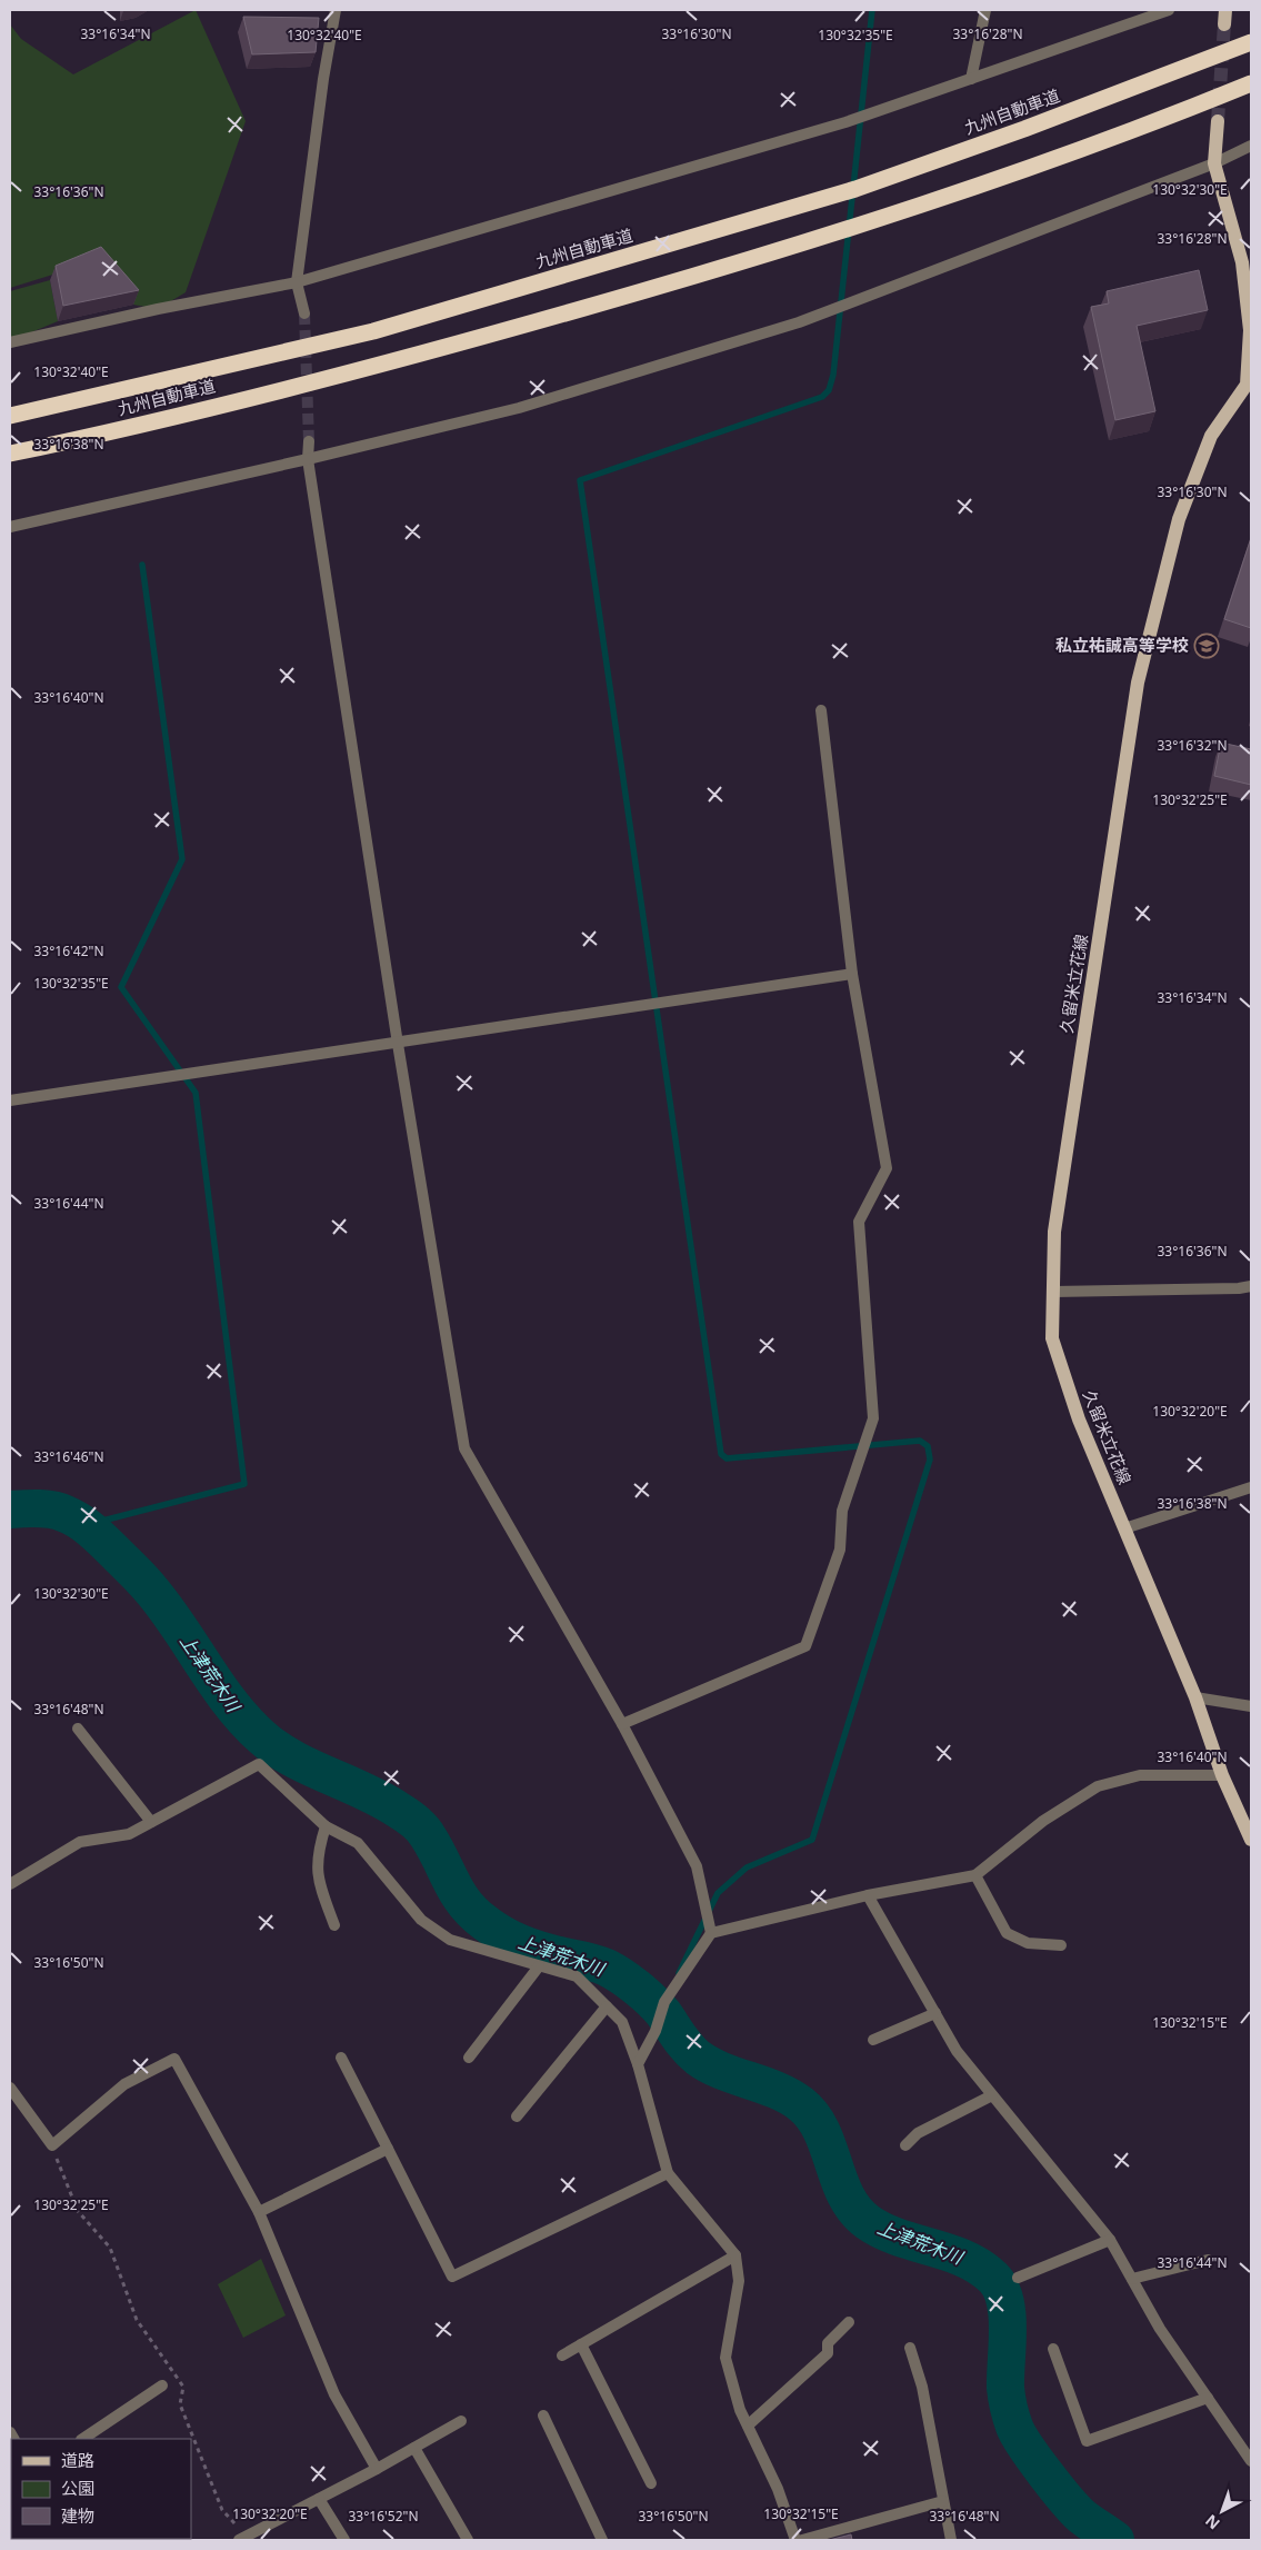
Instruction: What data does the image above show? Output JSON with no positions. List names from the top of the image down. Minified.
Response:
{"streets":{"highway":["九州自動車道"],"main road":["久留米立花線"]},"water":["上津荒木川"],"places":{"school or university":["私立祐誠高等学校"]},"legend":["道路","公園","建物"],"north":"bottom left","coordinates":["33°16'34\"N","33°16'30\"N","33°16'28\"N","130°32'40\"E","130°32'35\"E","130°32'30\"E","33°16'36\"N","33°16'38\"N","33°16'40\"N","33°16'32\"N","130°32'25\"E","33°16'42\"N","33°16'44\"N","130°32'20\"E","33°16'46\"N","33°16'48\"N","33°16'50\"N","130°32'15\"E","33°16'52\"N"]}
